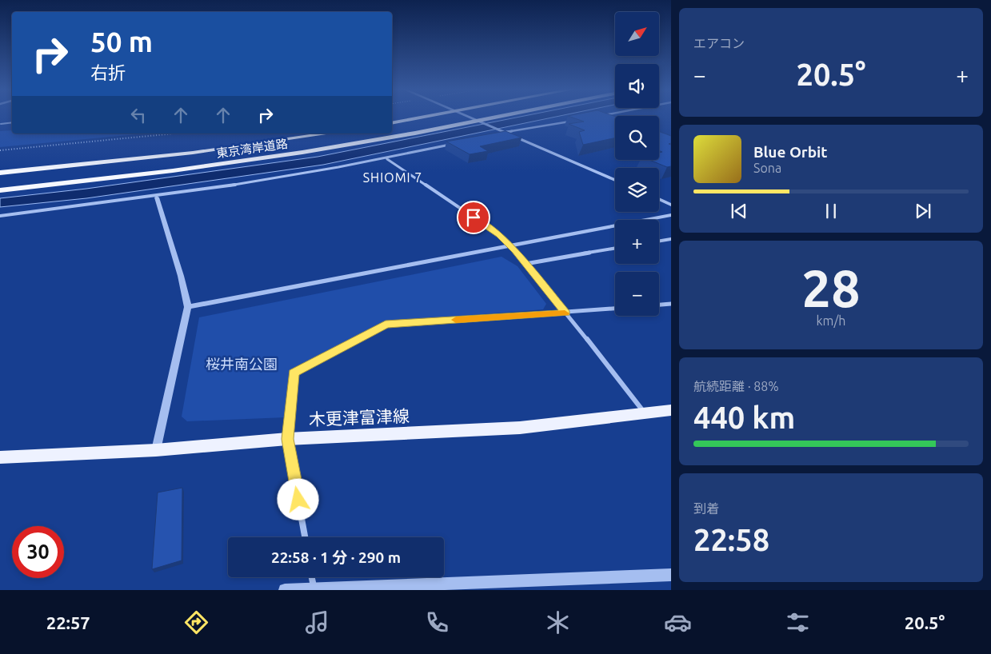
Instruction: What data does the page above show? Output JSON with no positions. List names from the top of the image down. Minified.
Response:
{"streets":{"highway":["東京湾岸道路"],"main road":["木更津富津線"]},"districts":["SHIOMI 7"],"parks":["桜井南公園"],"north":"top right","page":{"tile":["エアコン",["28","km/h"],["航続距離 · 88%","440 km"],["到着","22:58"]],"map_buttons":["+","−"],"turn":["50 m","右折"],"heat":["−","20.5°","+"],"song":["Blue Orbit","Sona"],"limit":"30","trip":"22:58 · 1 分 · 290 m","tabs":["22:57","20.5°"]}}
